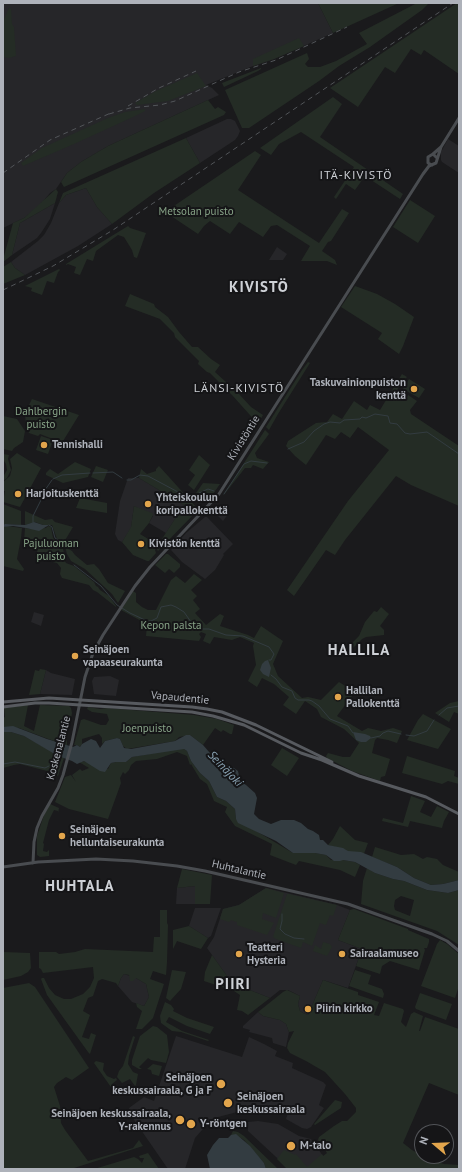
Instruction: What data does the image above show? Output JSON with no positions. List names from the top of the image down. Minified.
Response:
{"streets":{"main road":["Kivistöntie","Vapaudentie","Koskenalantie","Huhtalantie"]},"crossings":[["Kivistöntie","Vapaudentie"],["Kivistöntie","Koskenalantie"],["Vapaudentie","Koskenalantie"],["Koskenalantie","Huhtalantie"]],"districts":["ITÄ-KIVISTÖ","KIVISTÖ","LÄNSI-KIVISTÖ","HALLILA","HUHTALA","PIIRI"],"water":["Seinäjoki"],"parks":["Metsolan puisto","Dahlbergin puisto","Pajuluoman puisto","Kepon palsta","Joenpuisto"],"places":["Taskuvainionpuiston kenttä","Tennishalli","Harjoituskenttä","Yhteiskoulun koripallokenttä","Kivistön kenttä","Seinäjoen vapaaseurakunta","Hallilan Pallokenttä","Seinäjoen helluntaiseurakunta","Teatteri Hysteria","Sairaalamuseo","Piirin kirkko","Seinäjoen keskussairaala, G ja F","Seinäjoen keskussairaala","Seinäjoen keskussairaala, Y-rakennus","Y-röntgen","M-talo"],"north":"left"}
